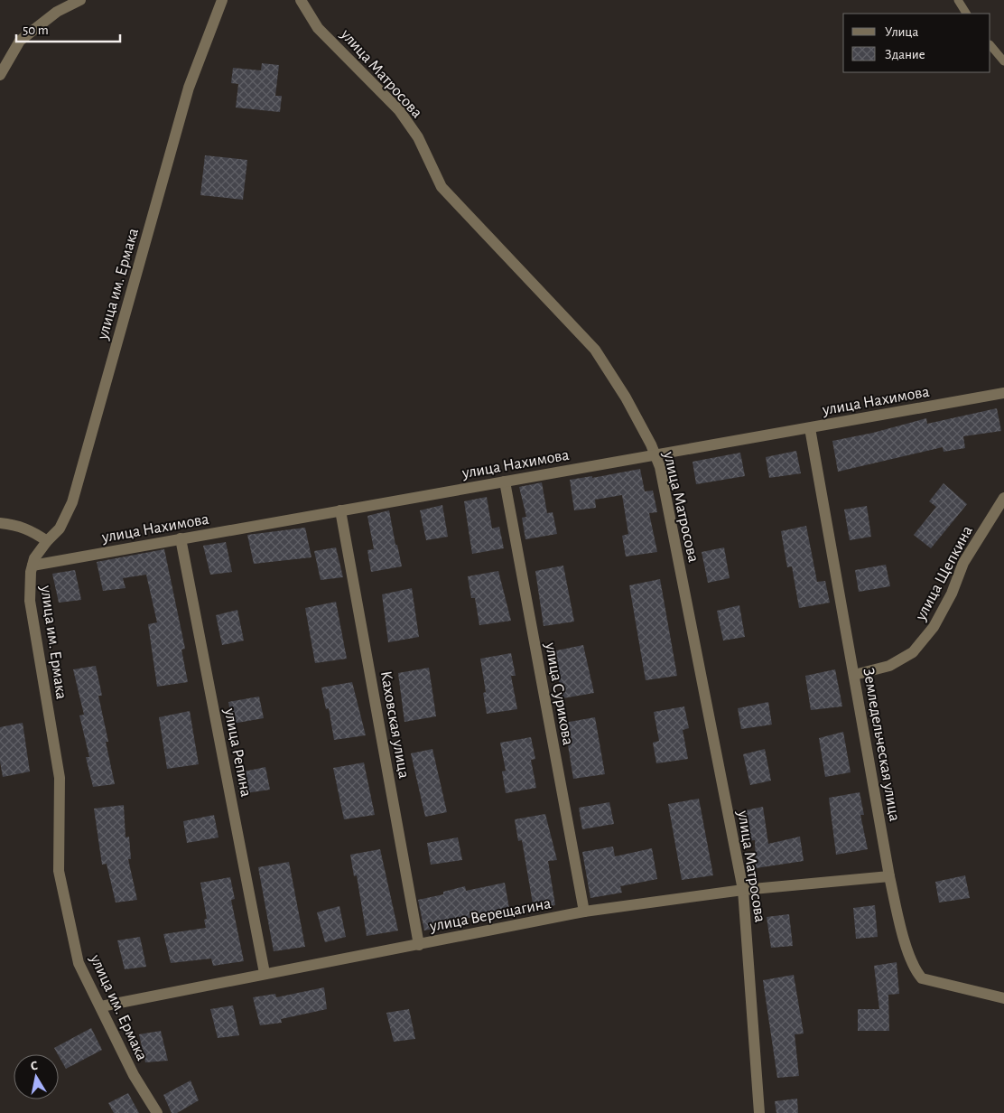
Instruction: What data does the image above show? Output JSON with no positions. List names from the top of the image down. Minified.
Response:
{"streets":{"street":["улица Матросова","улица им. Ермака","улица Нахимова","улица Щепкина","улица Сурикова","Каховская улица","Земледельческая улица","улица Репина","улица Верещагина"]},"crossings":[["улица Матросова","улица Нахимова"],["улица Матросова","улица Верещагина"],["улица им. Ермака","улица Нахимова"],["улица им. Ермака","улица Верещагина"],["улица Нахимова","улица Сурикова"],["улица Нахимова","Каховская улица"],["улица Нахимова","Земледельческая улица"],["улица Нахимова","улица Репина"],["улица Щепкина","Земледельческая улица"],["улица Сурикова","улица Верещагина"],["Каховская улица","улица Верещагина"],["Земледельческая улица","улица Верещагина"],["улица Репина","улица Верещагина"]],"legend":["Улица","Здание"],"scale_bar":"50 m","north":"top"}
